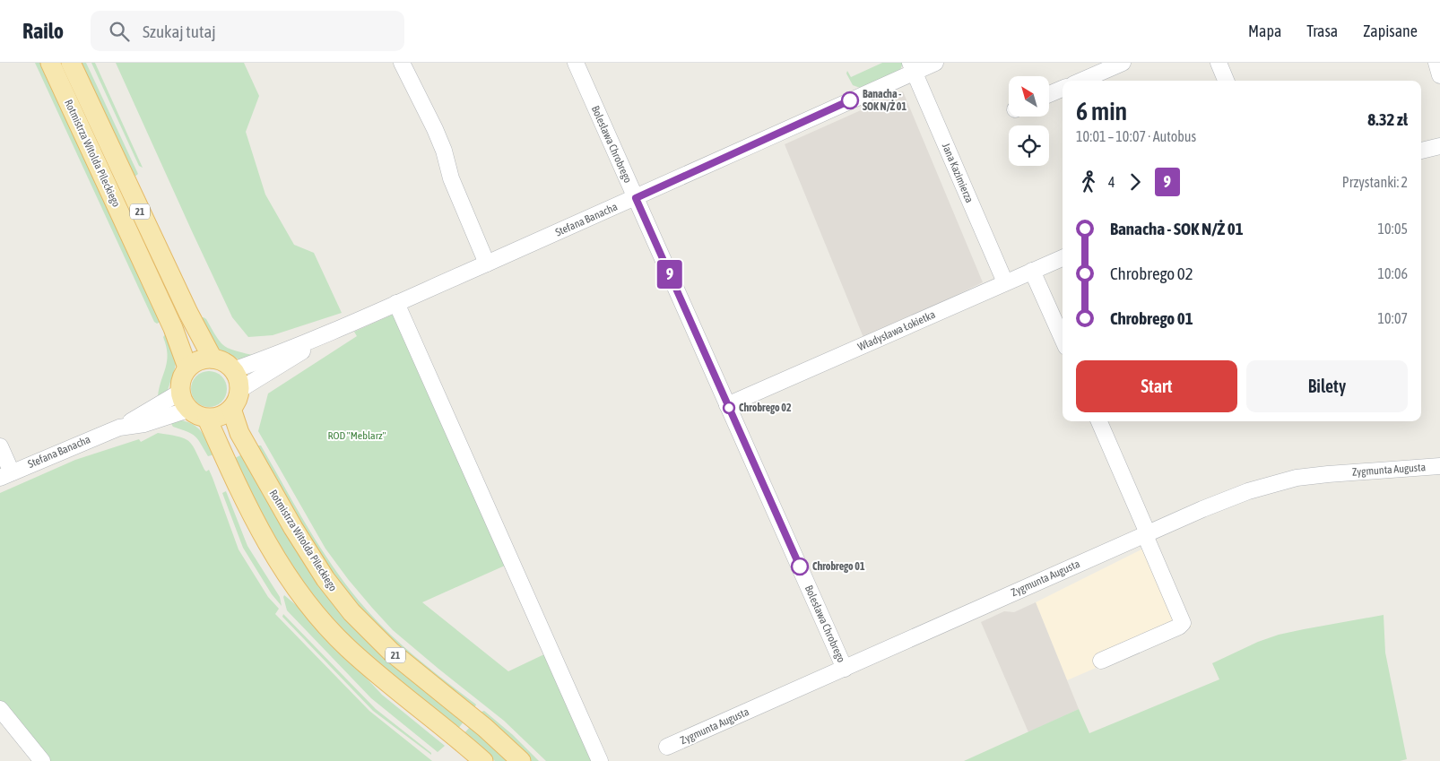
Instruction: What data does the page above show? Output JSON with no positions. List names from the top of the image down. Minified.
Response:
{"streets":{"main road":["Rotmistrza Witolda Pileckiego","21"],"street":["Bolesława Chrobrego","Jana Kazimierza","Stefana Banacha","Władysława Łokietka","Zygmunta Augusta"]},"crossings":[["Bolesława Chrobrego","Stefana Banacha"],["Bolesława Chrobrego","Władysława Łokietka"],["Bolesława Chrobrego","Zygmunta Augusta"],["Rotmistrza Witolda Pileckiego","21"],["Rotmistrza Witolda Pileckiego","Stefana Banacha"],["Jana Kazimierza","Stefana Banacha"],["Jana Kazimierza","Władysława Łokietka"],["21","Stefana Banacha"]],"parks":["ROD \"Meblarz\""],"places":["Banacha - SOK N/Ż 01","Chrobrego 02","Chrobrego 01"],"lines":["bus line 9"],"north":"top left","page":{"header":"Railo","search":"Szukaj tutaj","nav":["Mapa","Trasa","Zapisane"],"on_map":"9","heading":["6 min","10:01 – 10:07 · Autobus","8.32 zł"],"legs":["4","9","Przystanki: 2"],"list":[{"name":"Banacha - SOK N/Ż 01","value":"10:05"},{"name":"Chrobrego 02","value":"10:06"},{"name":"Chrobrego 01","value":"10:07"}],"buttons":["Start","Bilety"]}}
